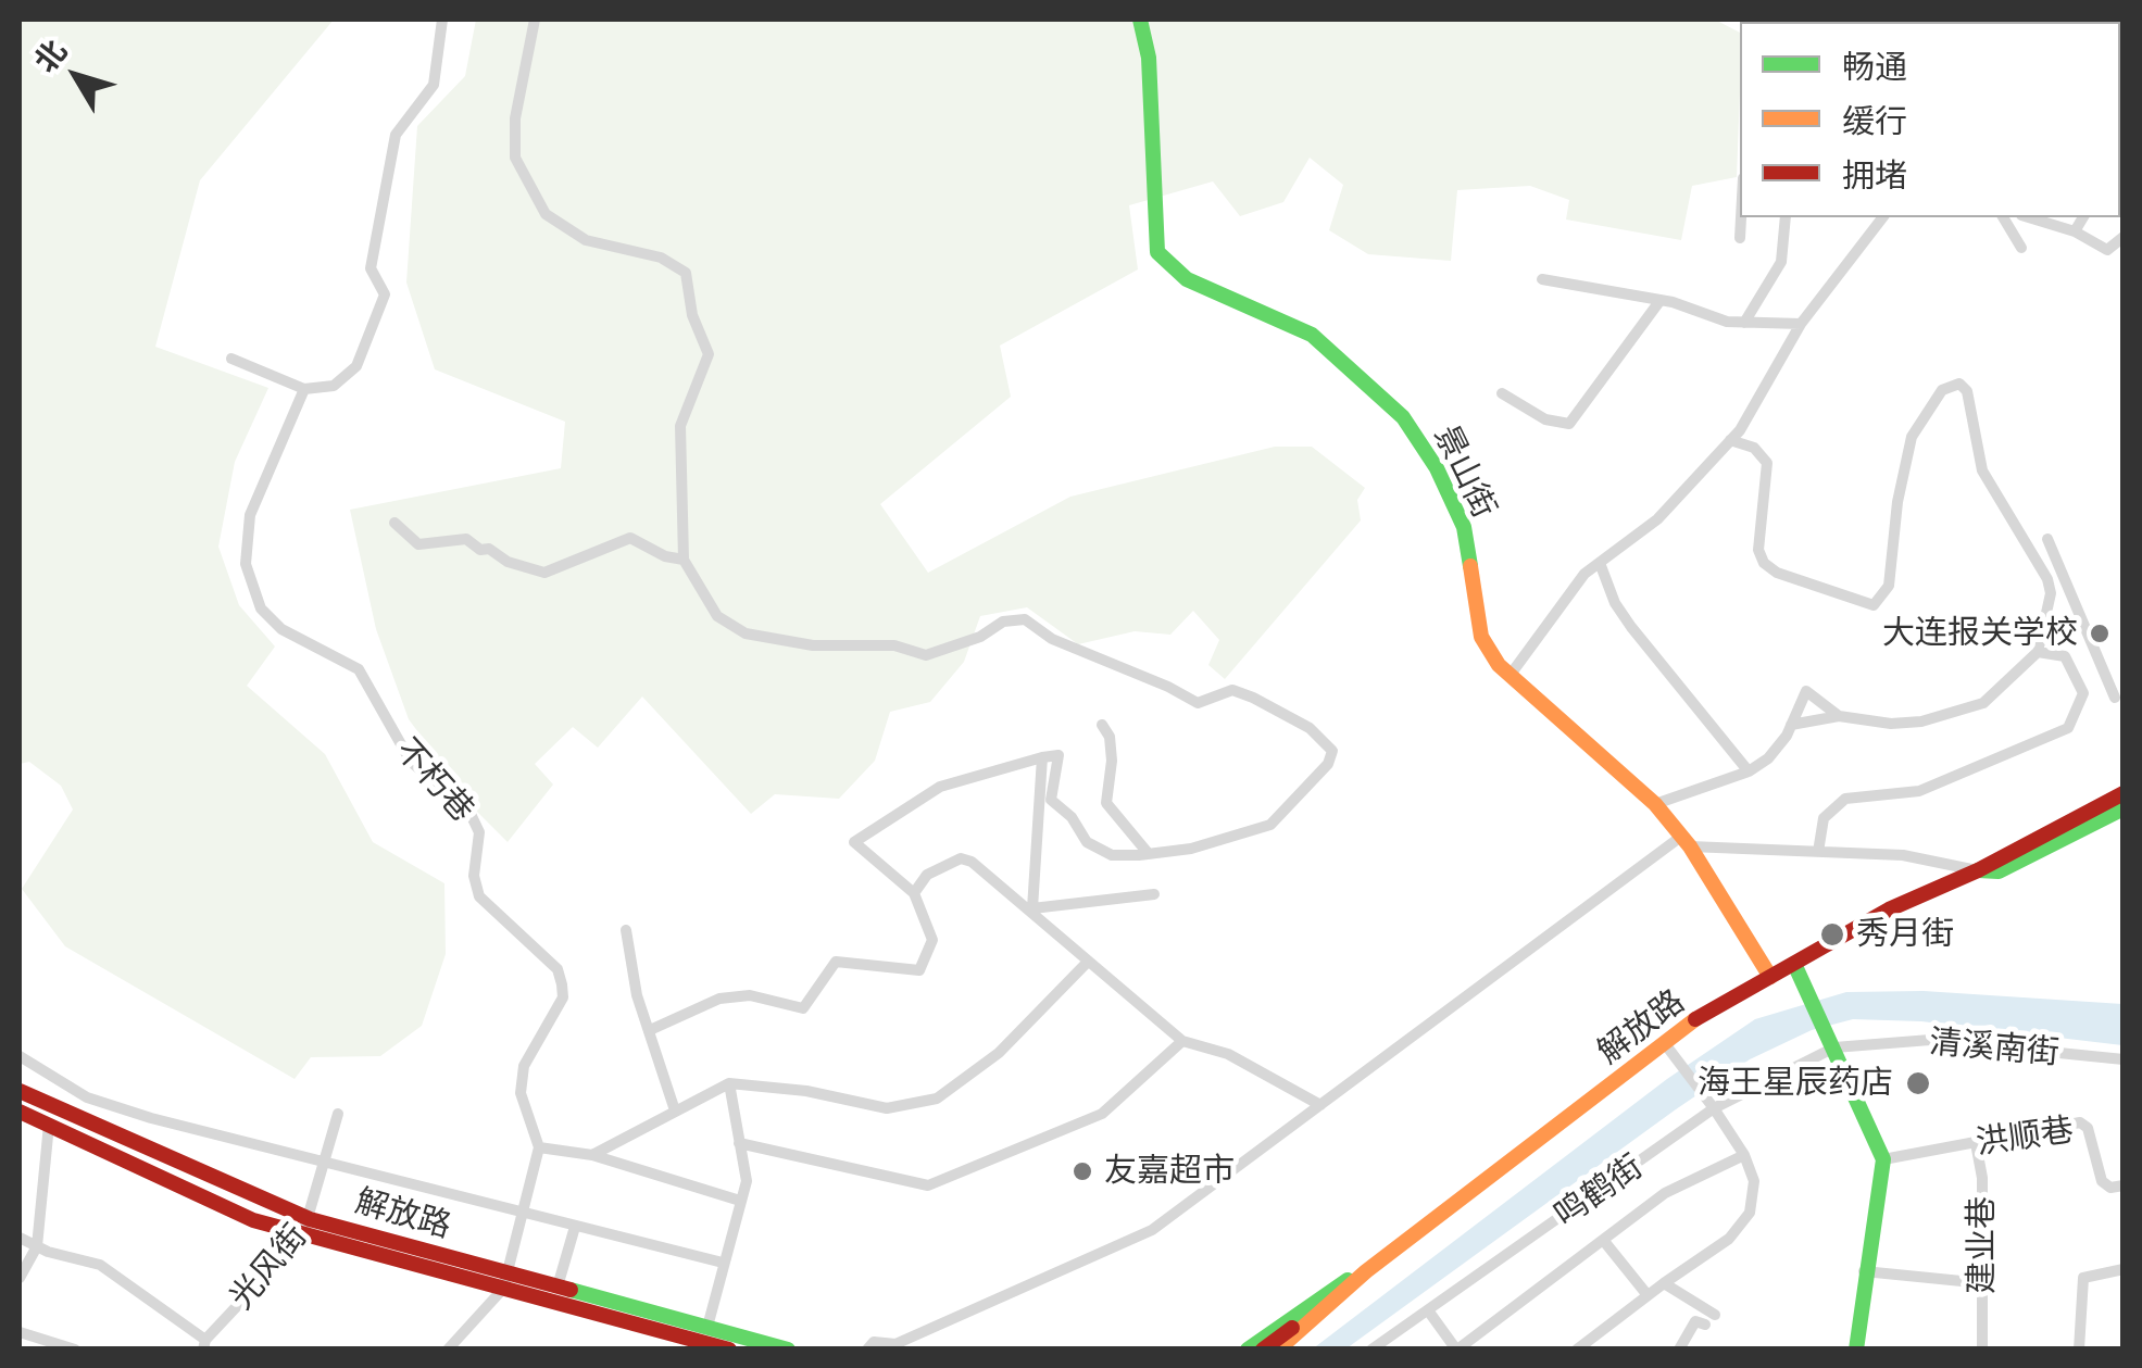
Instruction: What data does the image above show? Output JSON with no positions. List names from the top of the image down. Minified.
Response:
{"streets":{"main road":["景山街","解放路"],"street":["不朽巷","清溪南街","洪顺巷","鸣鹤街","建业巷","光风街"]},"crossings":[["景山街","解放路"],["解放路","光风街"],["清溪南街","鸣鹤街"],["洪顺巷","建业巷"]],"places":["大连报关学校","秀月街","海王星辰药店","友嘉超市"],"legend":["畅通","缓行","拥堵"],"north":"top left"}
